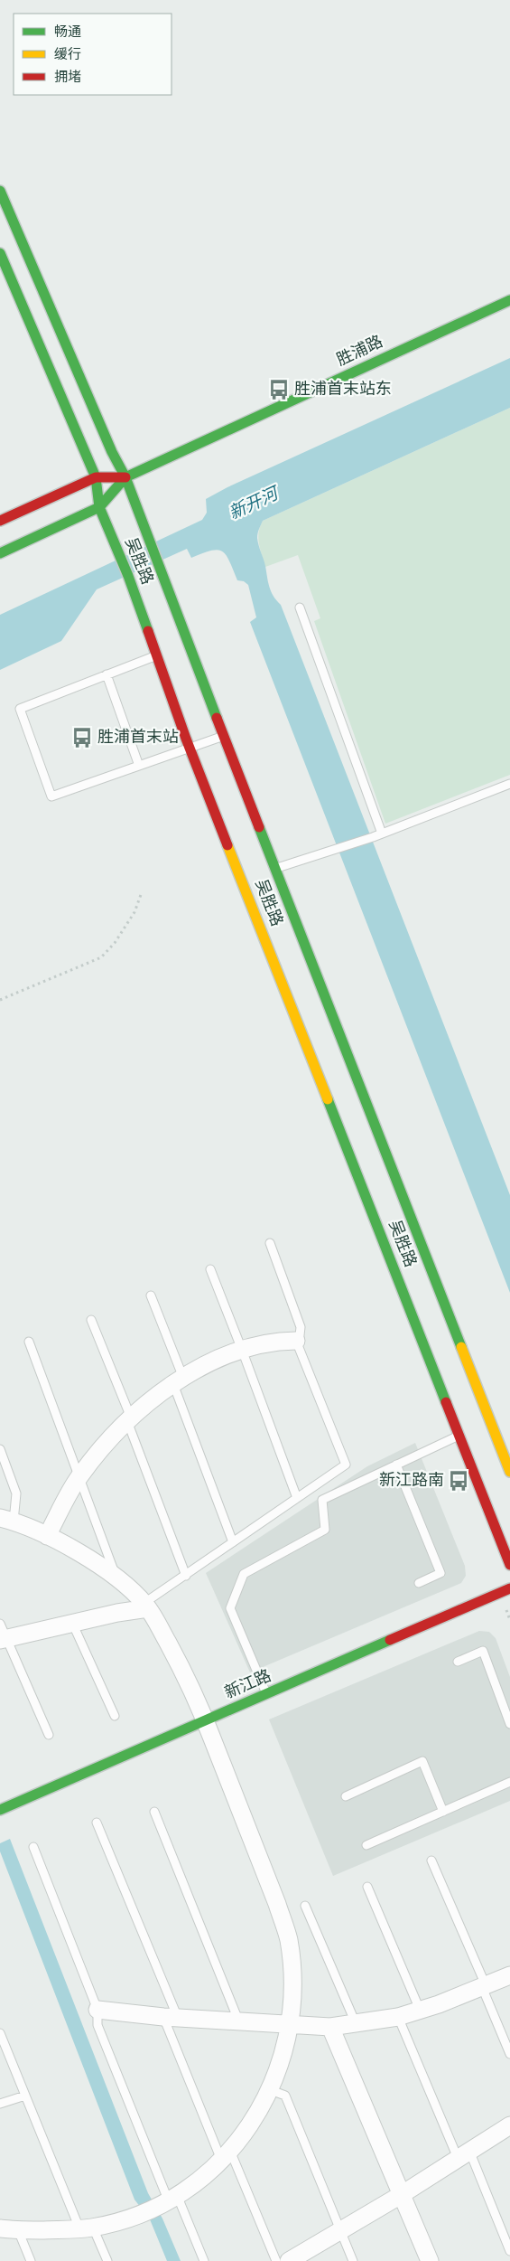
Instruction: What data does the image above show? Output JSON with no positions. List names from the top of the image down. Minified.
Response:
{"streets":{"main road":["胜浦路","吴胜路","新江路"]},"crossings":[["胜浦路","吴胜路"]],"water":["新开河"],"places":{"bus stop":["胜浦首末站东","胜浦首末站","新江路南"]},"legend":["畅通","缓行","拥堵"]}
